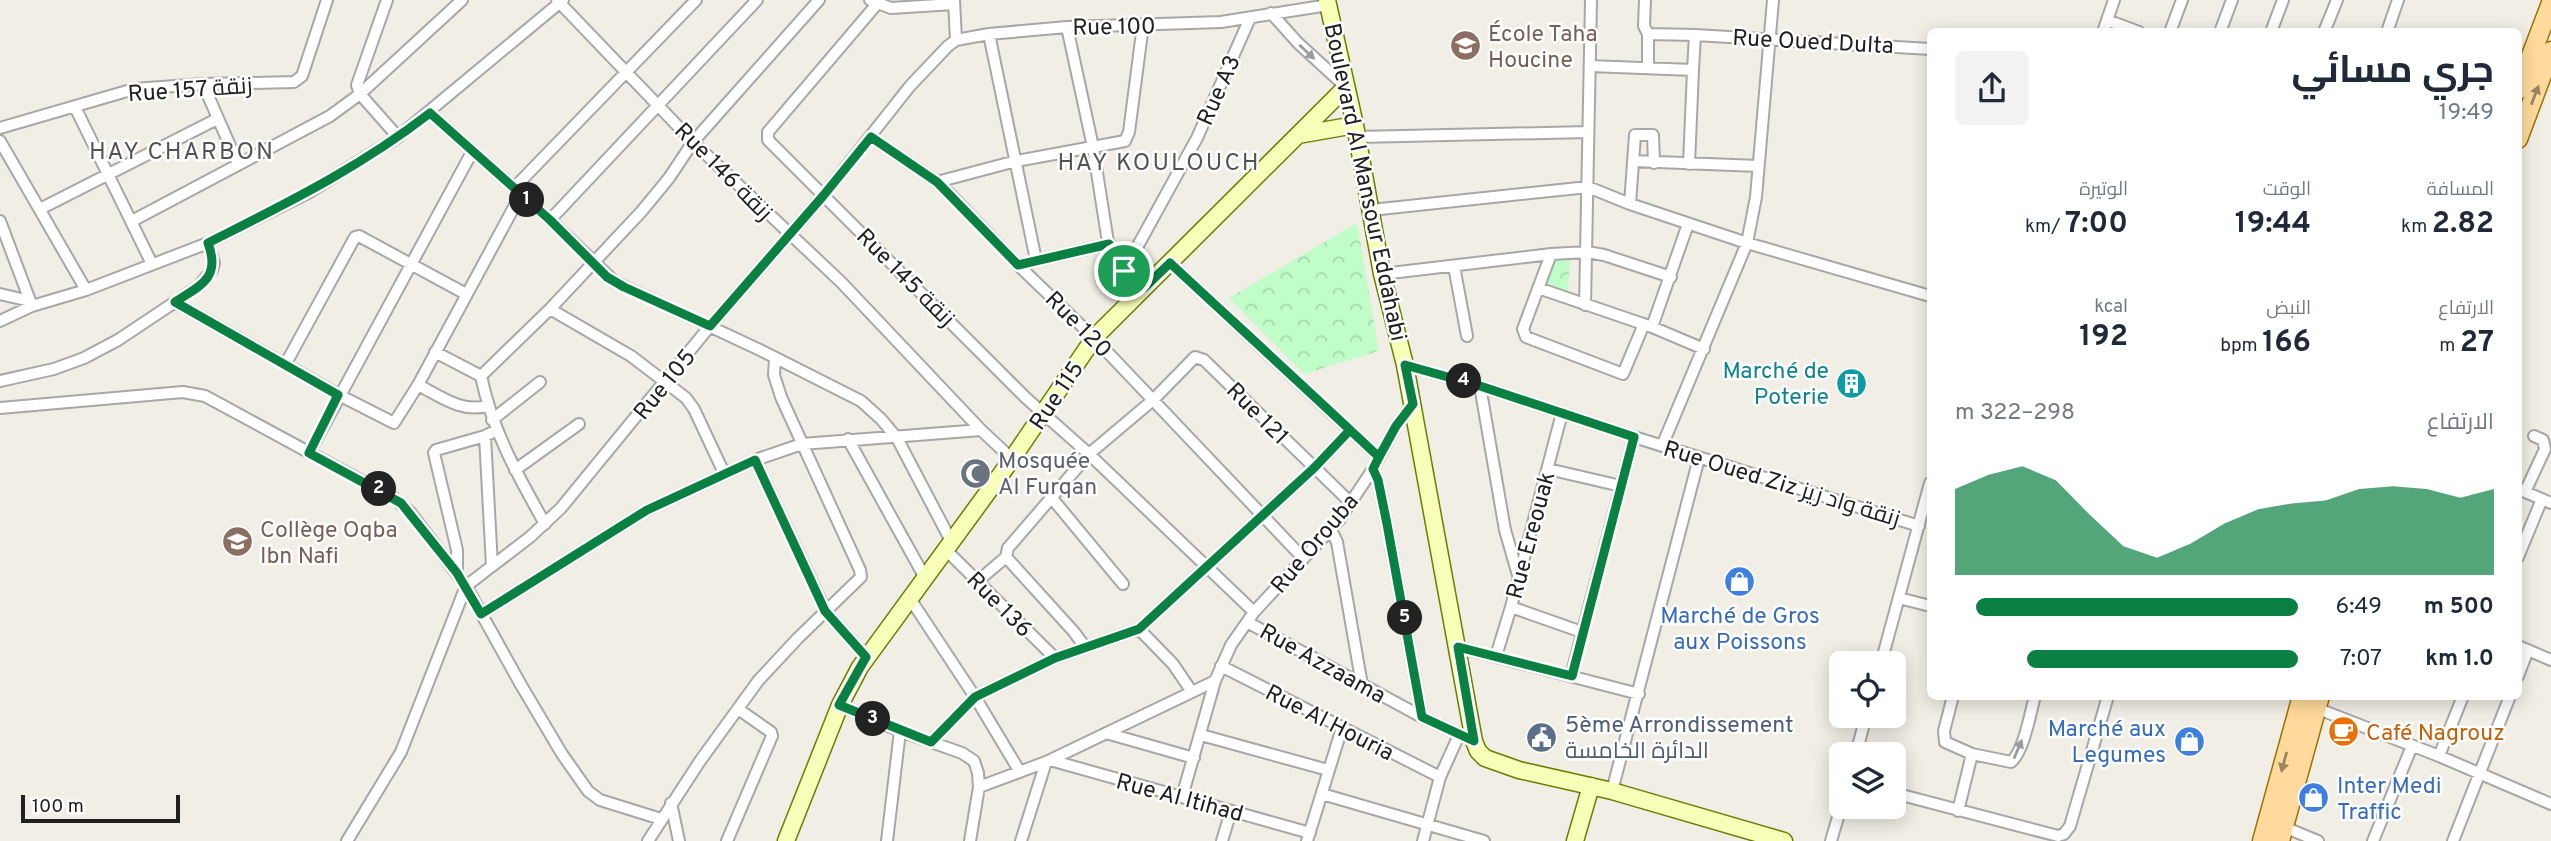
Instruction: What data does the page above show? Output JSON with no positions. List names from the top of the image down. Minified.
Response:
{"streets":{"main road":["Boulevard Al Mansour Eddahabi","Rue 115"],"street":["Rue 100","Rue Oued Dulta","Rue 157 زنقة","Rue A3","Rue 146 زنقة","Rue 145 زنقة","Rue 120","Rue 105","Rue 121","Rue Oued Ziz زنقة واد زيز","Rue Ereouak","Rue Orouba","Rue 136","Rue Azzaama","Rue Al Houria","Rue Al Itihad"]},"crossings":[["Rue 100","Rue A3"],["Rue 100","Boulevard Al Mansour Eddahabi"],["Rue 100","Rue 105"],["Rue 146 زنقة","Rue 105"],["Rue 146 زنقة","Rue 115"],["Boulevard Al Mansour Eddahabi","Rue 115"],["Boulevard Al Mansour Eddahabi","Rue Oued Ziz زنقة واد زيز"],["Boulevard Al Mansour Eddahabi","Rue Orouba"],["Boulevard Al Mansour Eddahabi","Rue Azzaama"],["Rue 145 زنقة","Rue 105"],["Rue 145 زنقة","Rue 115"],["Rue 145 زنقة","Rue Azzaama"],["Rue 120","Rue 105"],["Rue 120","Rue 115"],["Rue 120","Rue 121"],["Rue 120","Rue Orouba"],["Rue 105","Rue 136"],["Rue 115","Rue 136"],["Rue 121","Rue Orouba"],["Rue Oued Ziz زنقة واد زيز","Rue Ereouak"],["Rue Orouba","Rue Azzaama"],["Rue Orouba","Rue Al Houria"],["Rue Orouba","Rue Al Itihad"]],"districts":["HAY CHARBON","HAY KOULOUCH"],"places":{"school or university":["École Taha Houcine","Collège Oqba Ibn Nafi"],"building":["Marché de Poterie"],"mosque":["Mosquée Al Furqan"],"shop":["Marché de Gros aux Poissons","Marché aux Legumes","Inter Medi Traffic"],"cafe":["Café Nagrouz"],"public building":["5ème Arrondissement الدائرة الخامسة"]},"scale_bar":"100 m","page":{"heading":["جري مسائي","19:49"],"stats":[["المسافة","2.82 km"],["الوقت","19:44"],["الوتيرة","7:00 /km"],["الارتفاع","27 m"],["النبض","166 bpm"],["kcal","192"]],"pins":["1","4","2","5","3"],"chart":["الارتفاع","298–322 m"],"list":[{"name":"500 m","note":"6:49"},{"name":"1.0 km","note":"7:07"}],"scale":"100 m"}}
